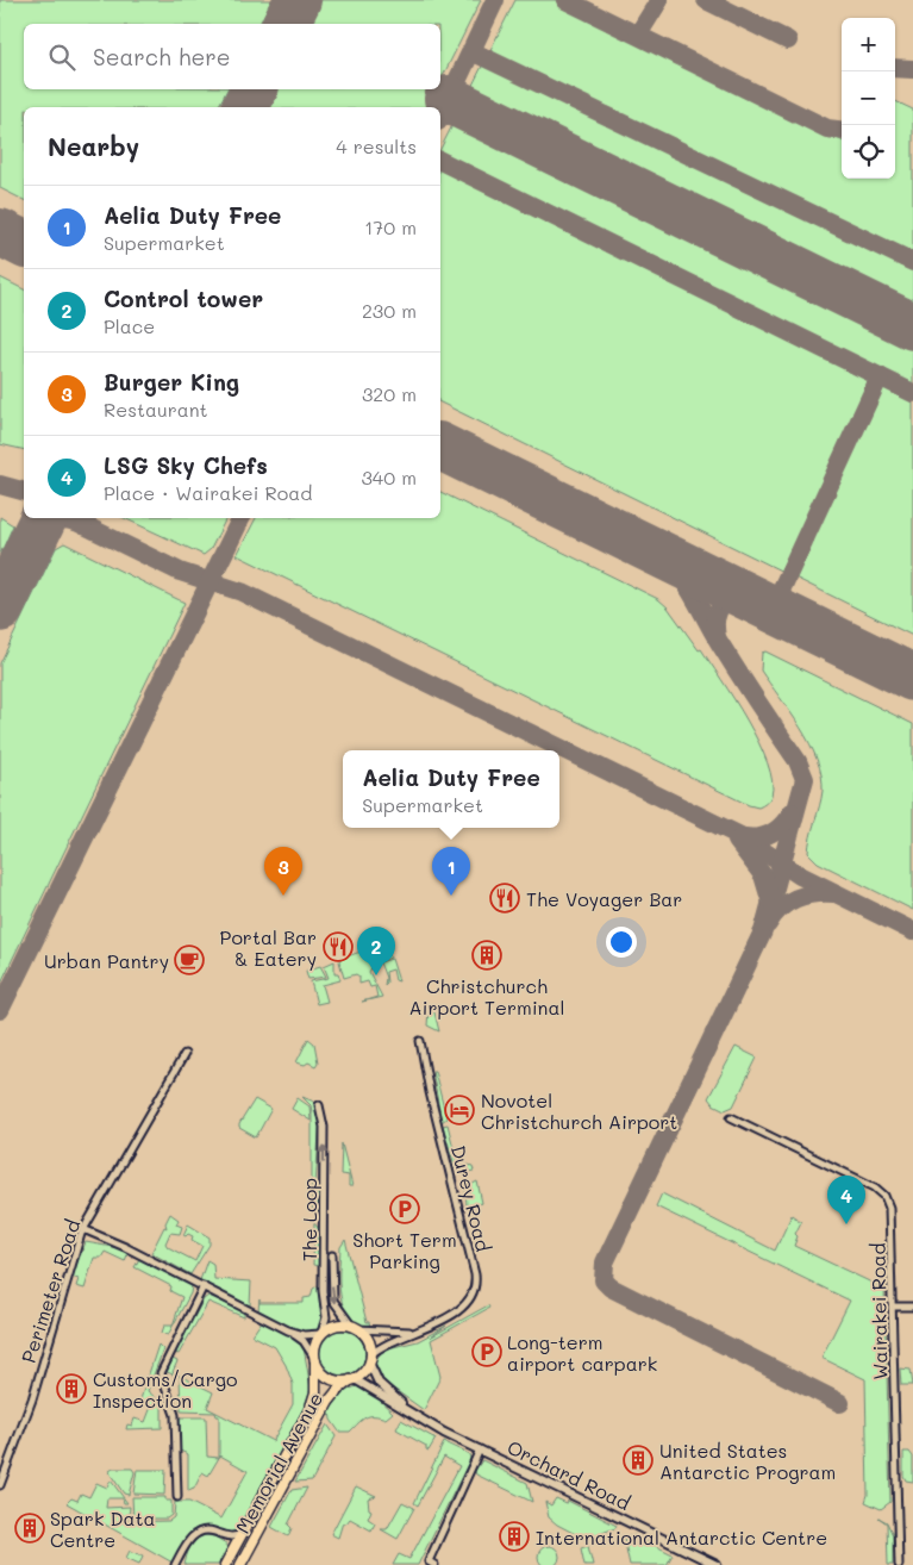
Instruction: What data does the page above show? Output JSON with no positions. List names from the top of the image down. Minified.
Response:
{"streets":{"main road":["Memorial Avenue"],"street":["Durey Road","The Loop","Perimeter Road","Wairakei Road","Orchard Road"]},"crossings":[["Durey Road","The Loop"],["Durey Road","Memorial Avenue"],["Durey Road","Orchard Road"],["The Loop","Memorial Avenue"],["The Loop","Orchard Road"],["Memorial Avenue","Orchard Road"]],"places":{"restaurant":["The Voyager Bar","Portal Bar & Eatery"],"building":["Christchurch Airport Terminal","Customs/Cargo Inspection","United States Antarctic Program","Spark Data Centre","International Antarctic Centre"],"cafe":["Urban Pantry"],"hotel":["Novotel Christchurch Airport"],"parking":["Short Term Parking","Long-term airport carpark"]},"page":{"map_buttons":["+","−"],"search":"Search here","heading":["Nearby","4 results"],"list":[{"mark":"1","name":"Aelia Duty Free","note":"Supermarket","value":"170 m"},{"mark":"2","name":"Control tower","note":"Place","value":"230 m"},{"mark":"3","name":"Burger King","note":"Restaurant","value":"320 m"},{"mark":"4","name":"LSG Sky Chefs","note":"Place · Wairakei Road","value":"340 m"}],"popup":["Aelia Duty Free","Supermarket"],"pins":["1","3","2","4"]}}
